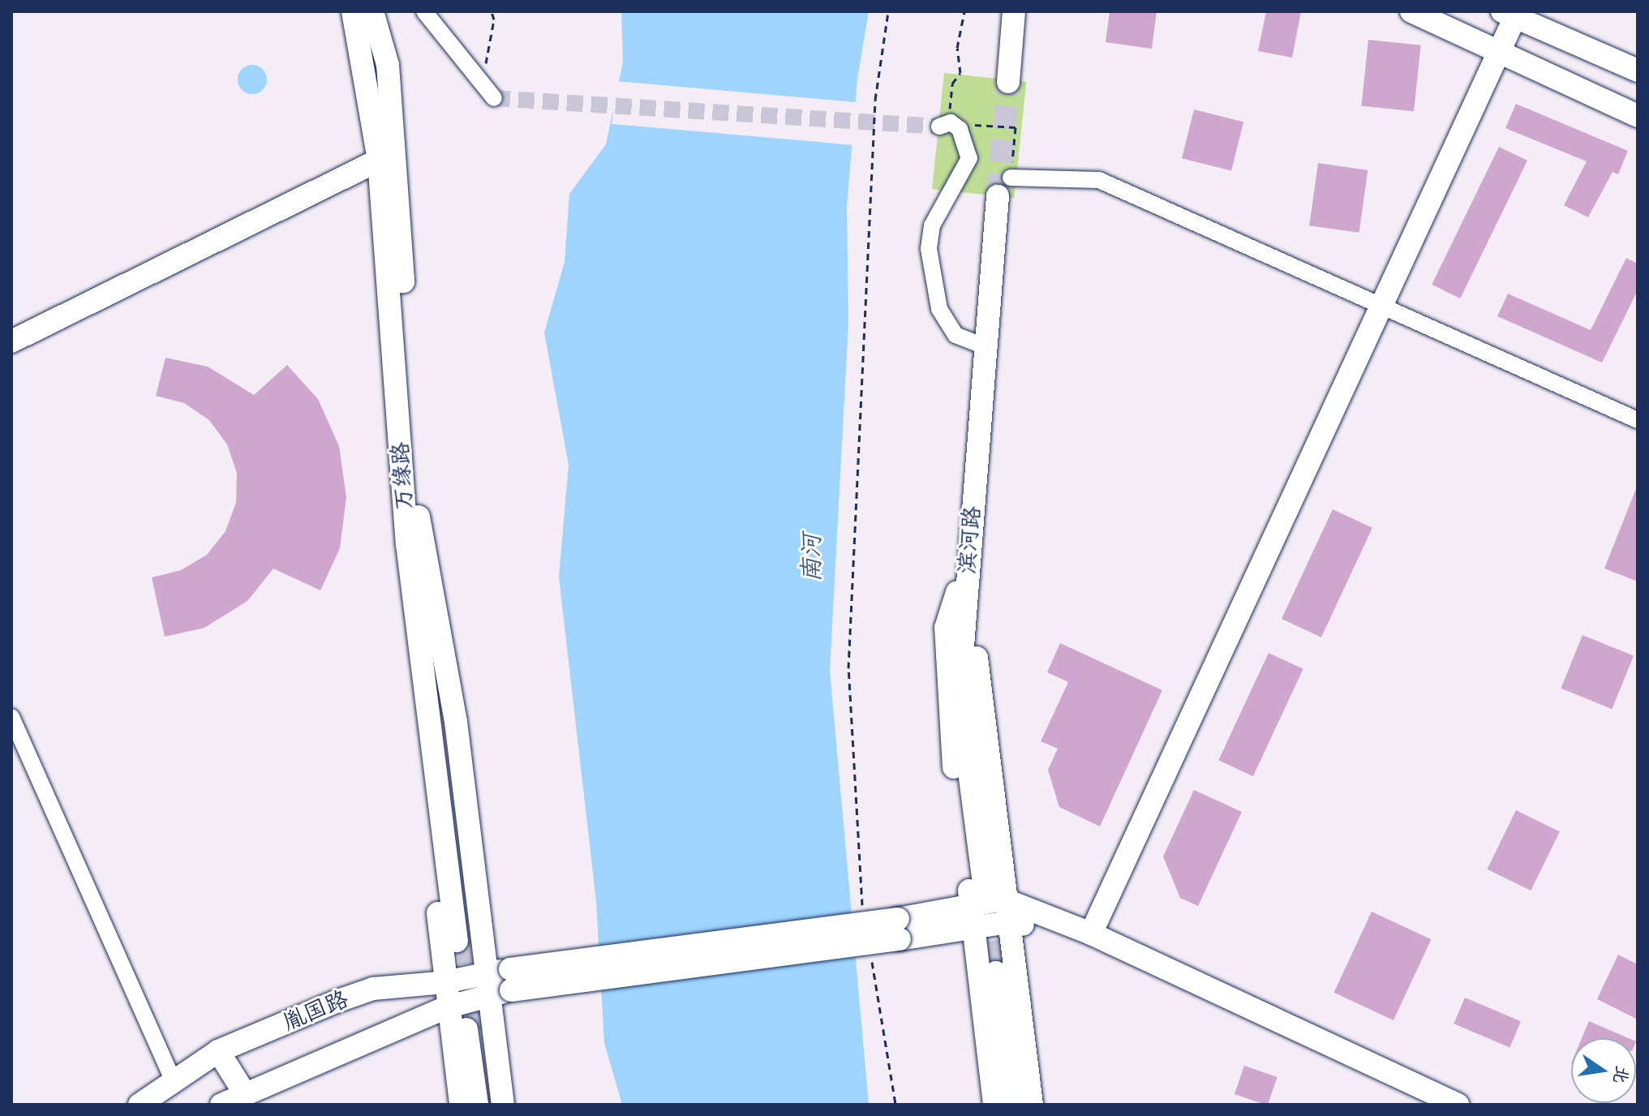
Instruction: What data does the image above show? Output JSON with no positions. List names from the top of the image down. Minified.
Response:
{"streets":{"main road":["万缘路","滨河路","胤国路"]},"water":["南河"],"north":"right"}
